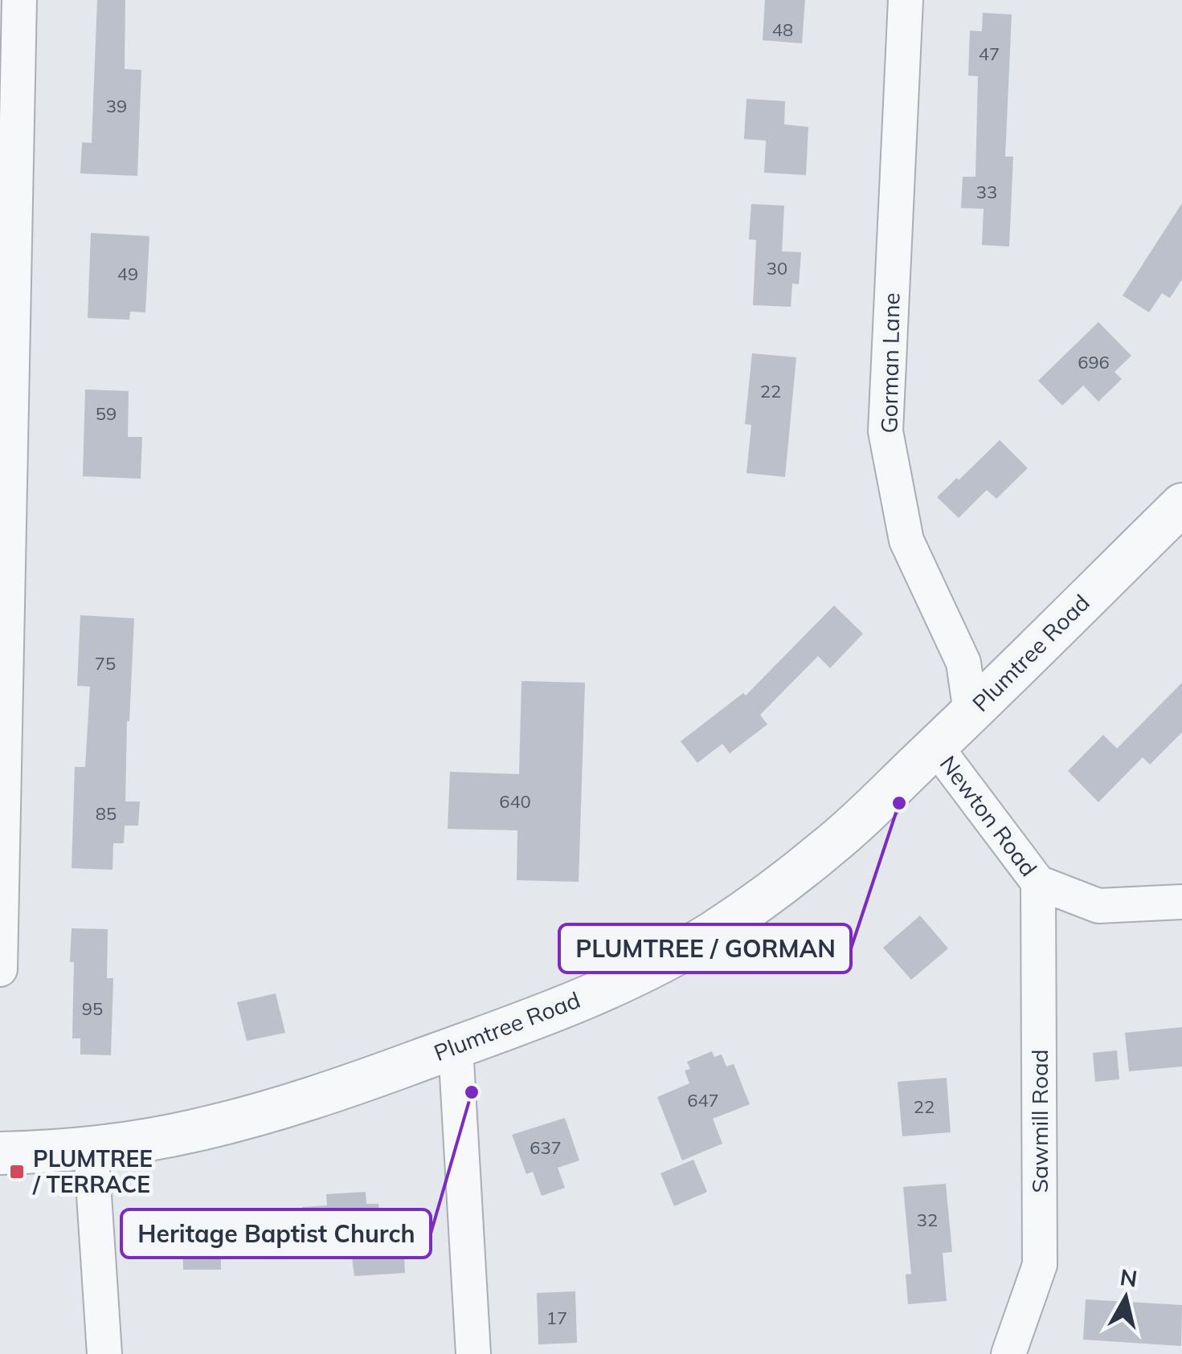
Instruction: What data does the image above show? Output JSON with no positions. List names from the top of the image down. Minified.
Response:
{"streets":{"street":["Gorman Lane","Plumtree Road","Newton Road","Sawmill Road"]},"crossings":[["Gorman Lane","Plumtree Road"],["Plumtree Road","Newton Road"],["Newton Road","Sawmill Road"]],"places":{"other":["PLUMTREE / GORMAN","Heritage Baptist Church"],"transit":["PLUMTREE / TERRACE"]},"house_numbers":["48","47","39","33","30","49","696","22","59","75","640","85","95","647","22","637","32","17"],"north":"top"}
